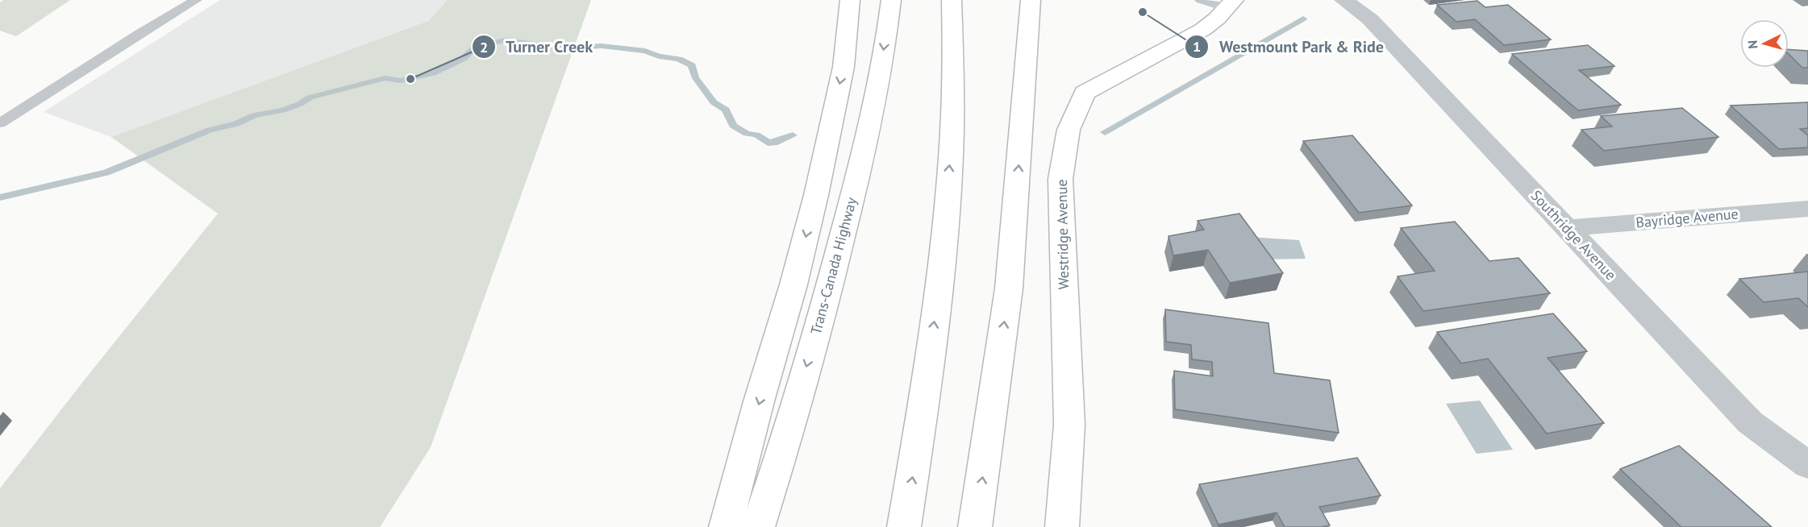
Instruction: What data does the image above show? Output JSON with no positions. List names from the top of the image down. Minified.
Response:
{"streets":{"main road":["Westridge Avenue","Trans-Canada Highway"],"street":["Bayridge Avenue","Southridge Avenue"]},"crossings":[["Bayridge Avenue","Southridge Avenue"]],"places":["Westmount Park & Ride","Turner Creek"],"north":"left"}
